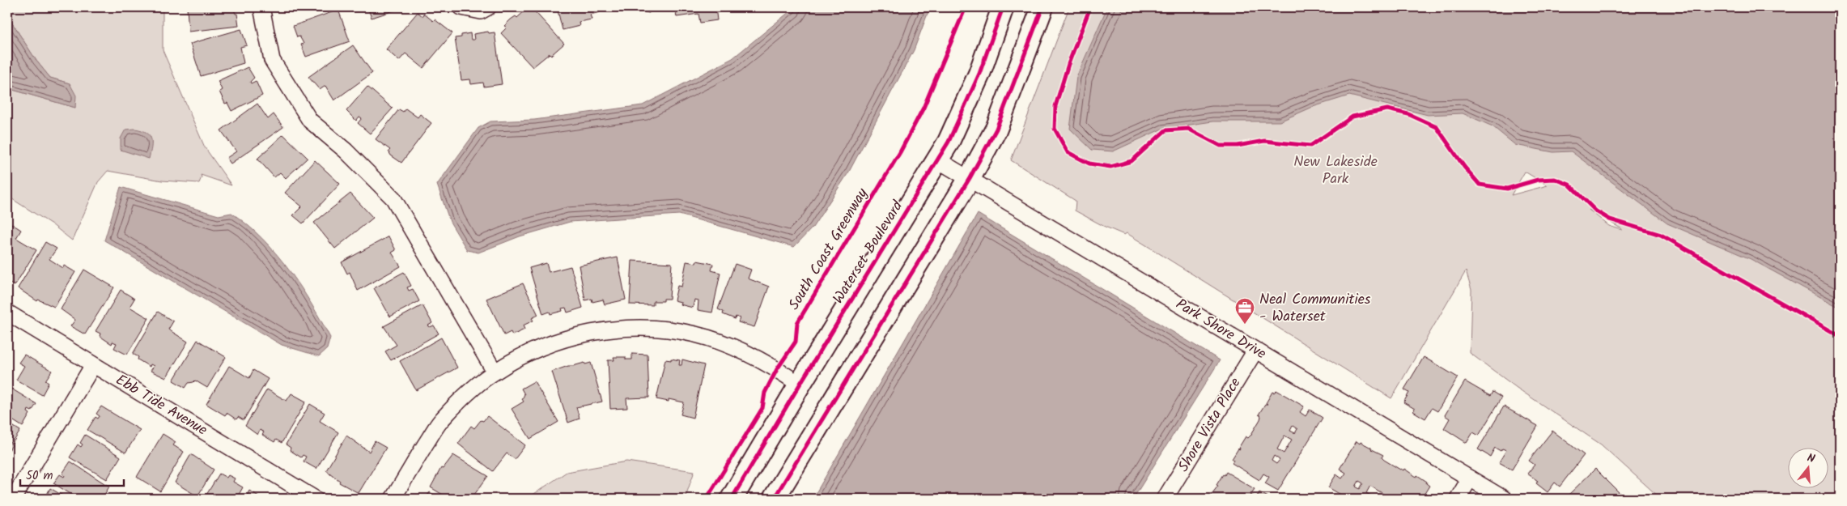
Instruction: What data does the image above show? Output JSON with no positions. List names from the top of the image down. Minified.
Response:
{"streets":{"street":["Waterset Boulevard","Park Shore Drive","Ebb Tide Avenue","Shore Vista Place"],"cycle path":["South Coast Greenway"]},"crossings":[["Waterset Boulevard","Park Shore Drive"],["Park Shore Drive","Shore Vista Place"]],"parks":["New Lakeside Park"],"places":{"office":["Neal Communities - Waterset"]},"scale_bar":"50 m","north":"top"}
